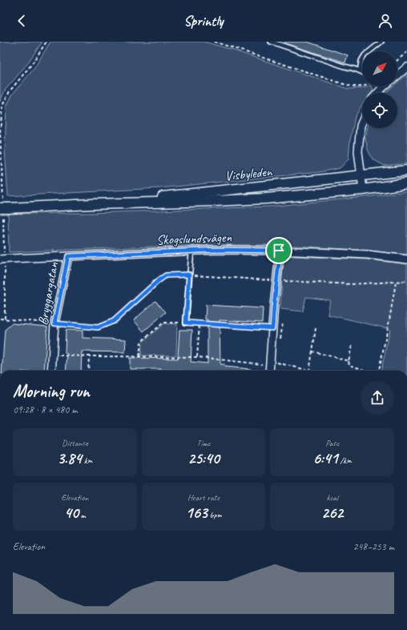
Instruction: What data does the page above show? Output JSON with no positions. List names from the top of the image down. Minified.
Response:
{"streets":{"main road":["Visbyleden"],"street":["Skogslundsvägen","Bryggargatan"]},"crossings":[["Skogslundsvägen","Bryggargatan"]],"north":"top right","page":{"header":"Sprintly","heading":["Morning run","09:28 · 8 × 480 m"],"stats":[["Distance","3.84 km"],["Time","25:40"],["Pace","6:41 /km"],["Elevation","40 m"],["Heart rate","163 bpm"],["kcal","262"]],"chart":["Elevation","248–253 m"]}}
